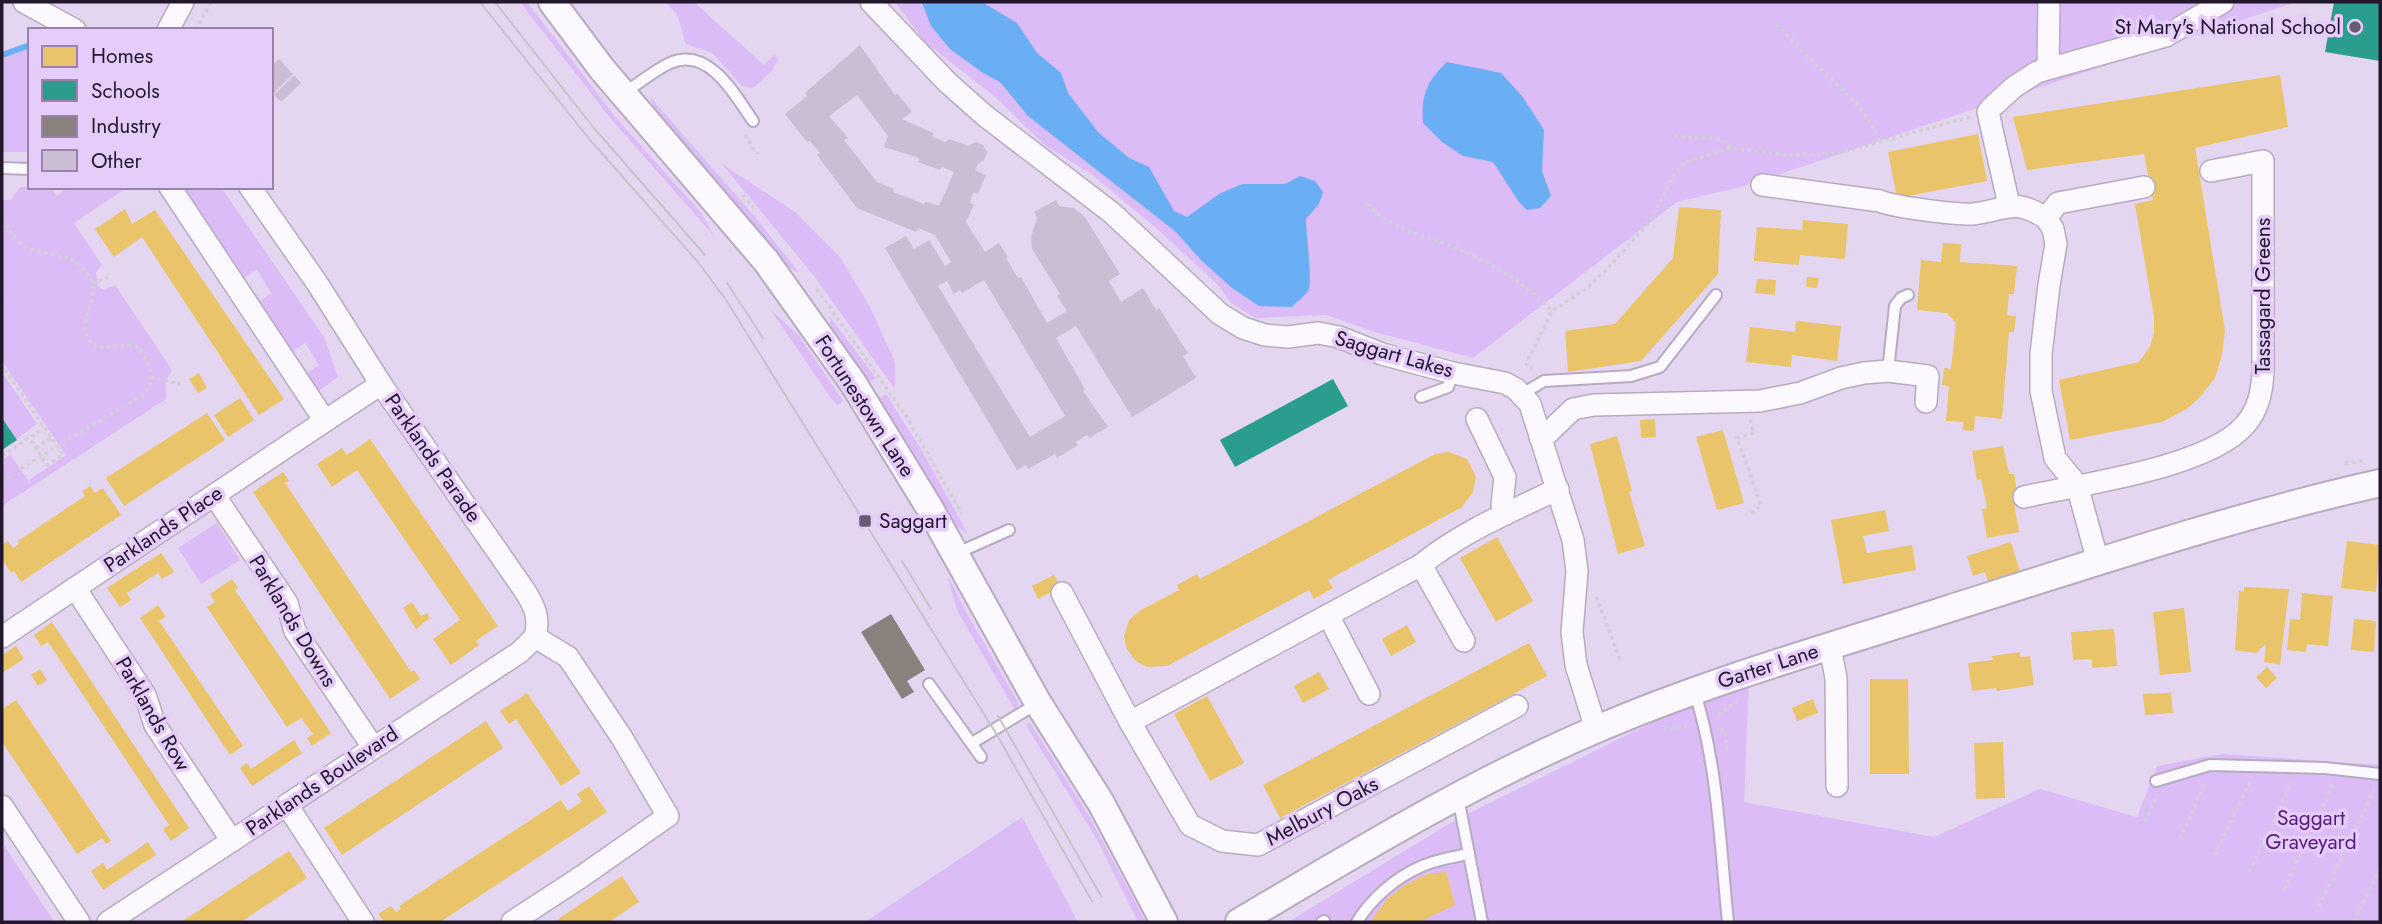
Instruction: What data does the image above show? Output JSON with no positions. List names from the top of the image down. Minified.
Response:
{"streets":{"street":["Tassagard Greens","Saggart Lakes","Fortunestown Lane","Parklands Parade","Parklands Place","Parklands Downs","Garter Lane","Parklands Row","Parklands Boulevard","Melbury Oaks"]},"crossings":[["Parklands Parade","Parklands Place"],["Parklands Parade","Parklands Boulevard"],["Parklands Place","Parklands Downs"],["Parklands Place","Parklands Row"],["Parklands Downs","Parklands Boulevard"],["Parklands Row","Parklands Boulevard"]],"parks":["Saggart Graveyard"],"places":{"other":["St Mary's National School"],"transit":["Saggart"]},"legend":["Homes","Schools","Industry","Other"]}
